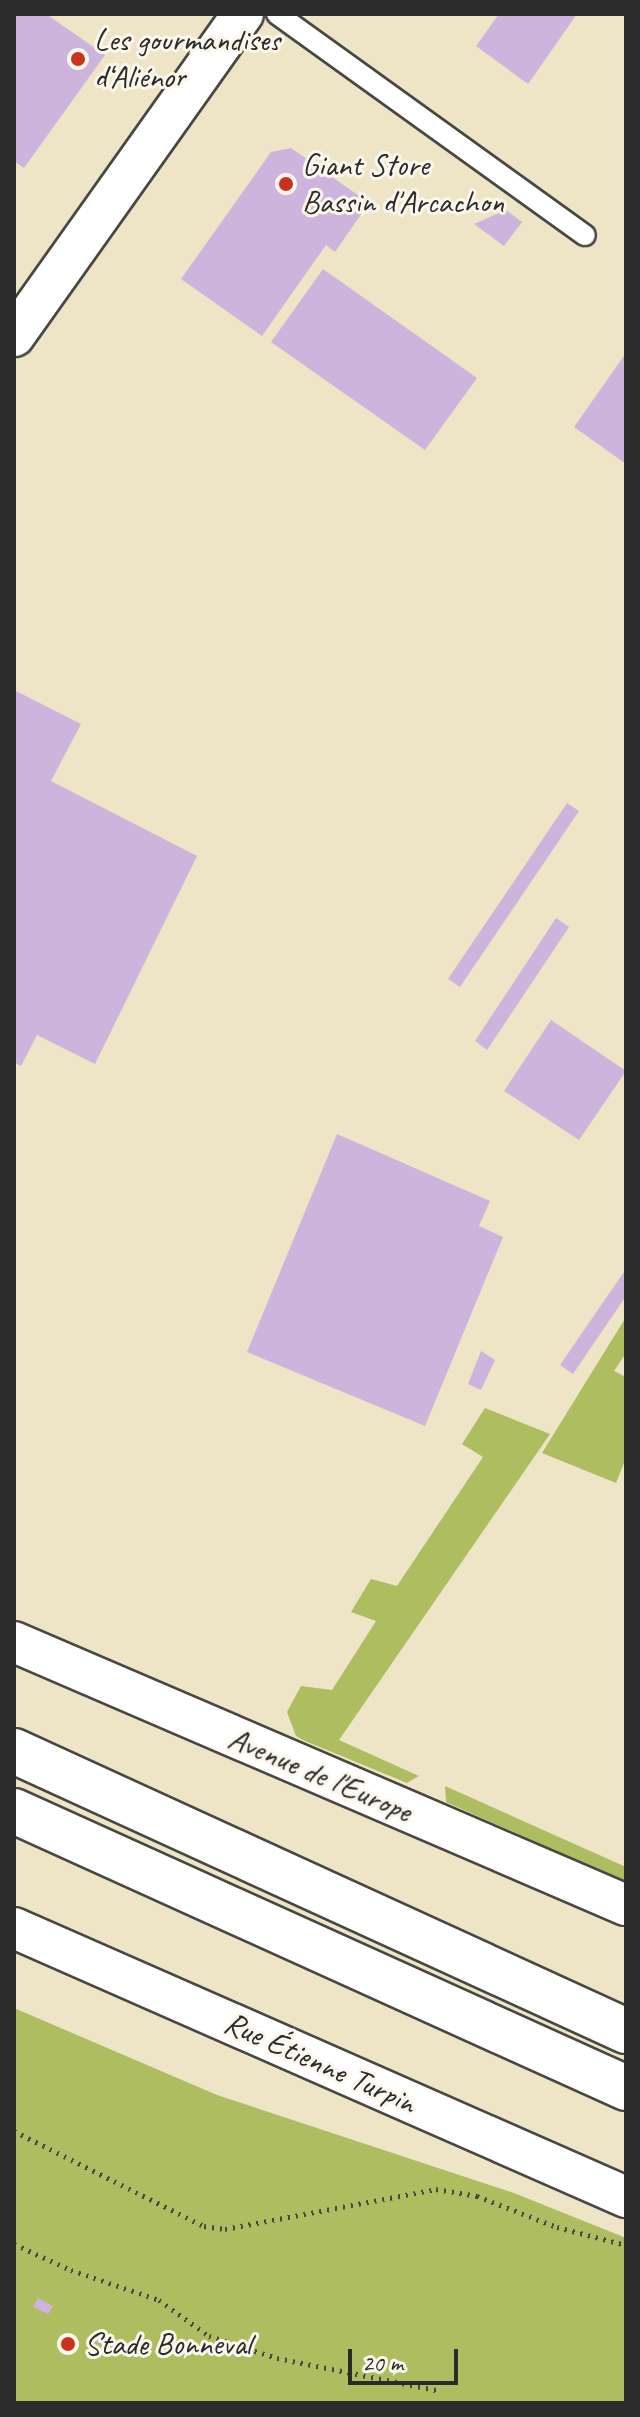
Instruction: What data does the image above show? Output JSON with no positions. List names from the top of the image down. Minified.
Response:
{"streets":{"street":["Avenue de l'Europe","Rue Étienne Turpin"]},"places":["Les gourmandises d‘Aliénor","Giant Store Bassin d'Arcachon","Stade Bonneval"],"scale_bar":"20 m"}
